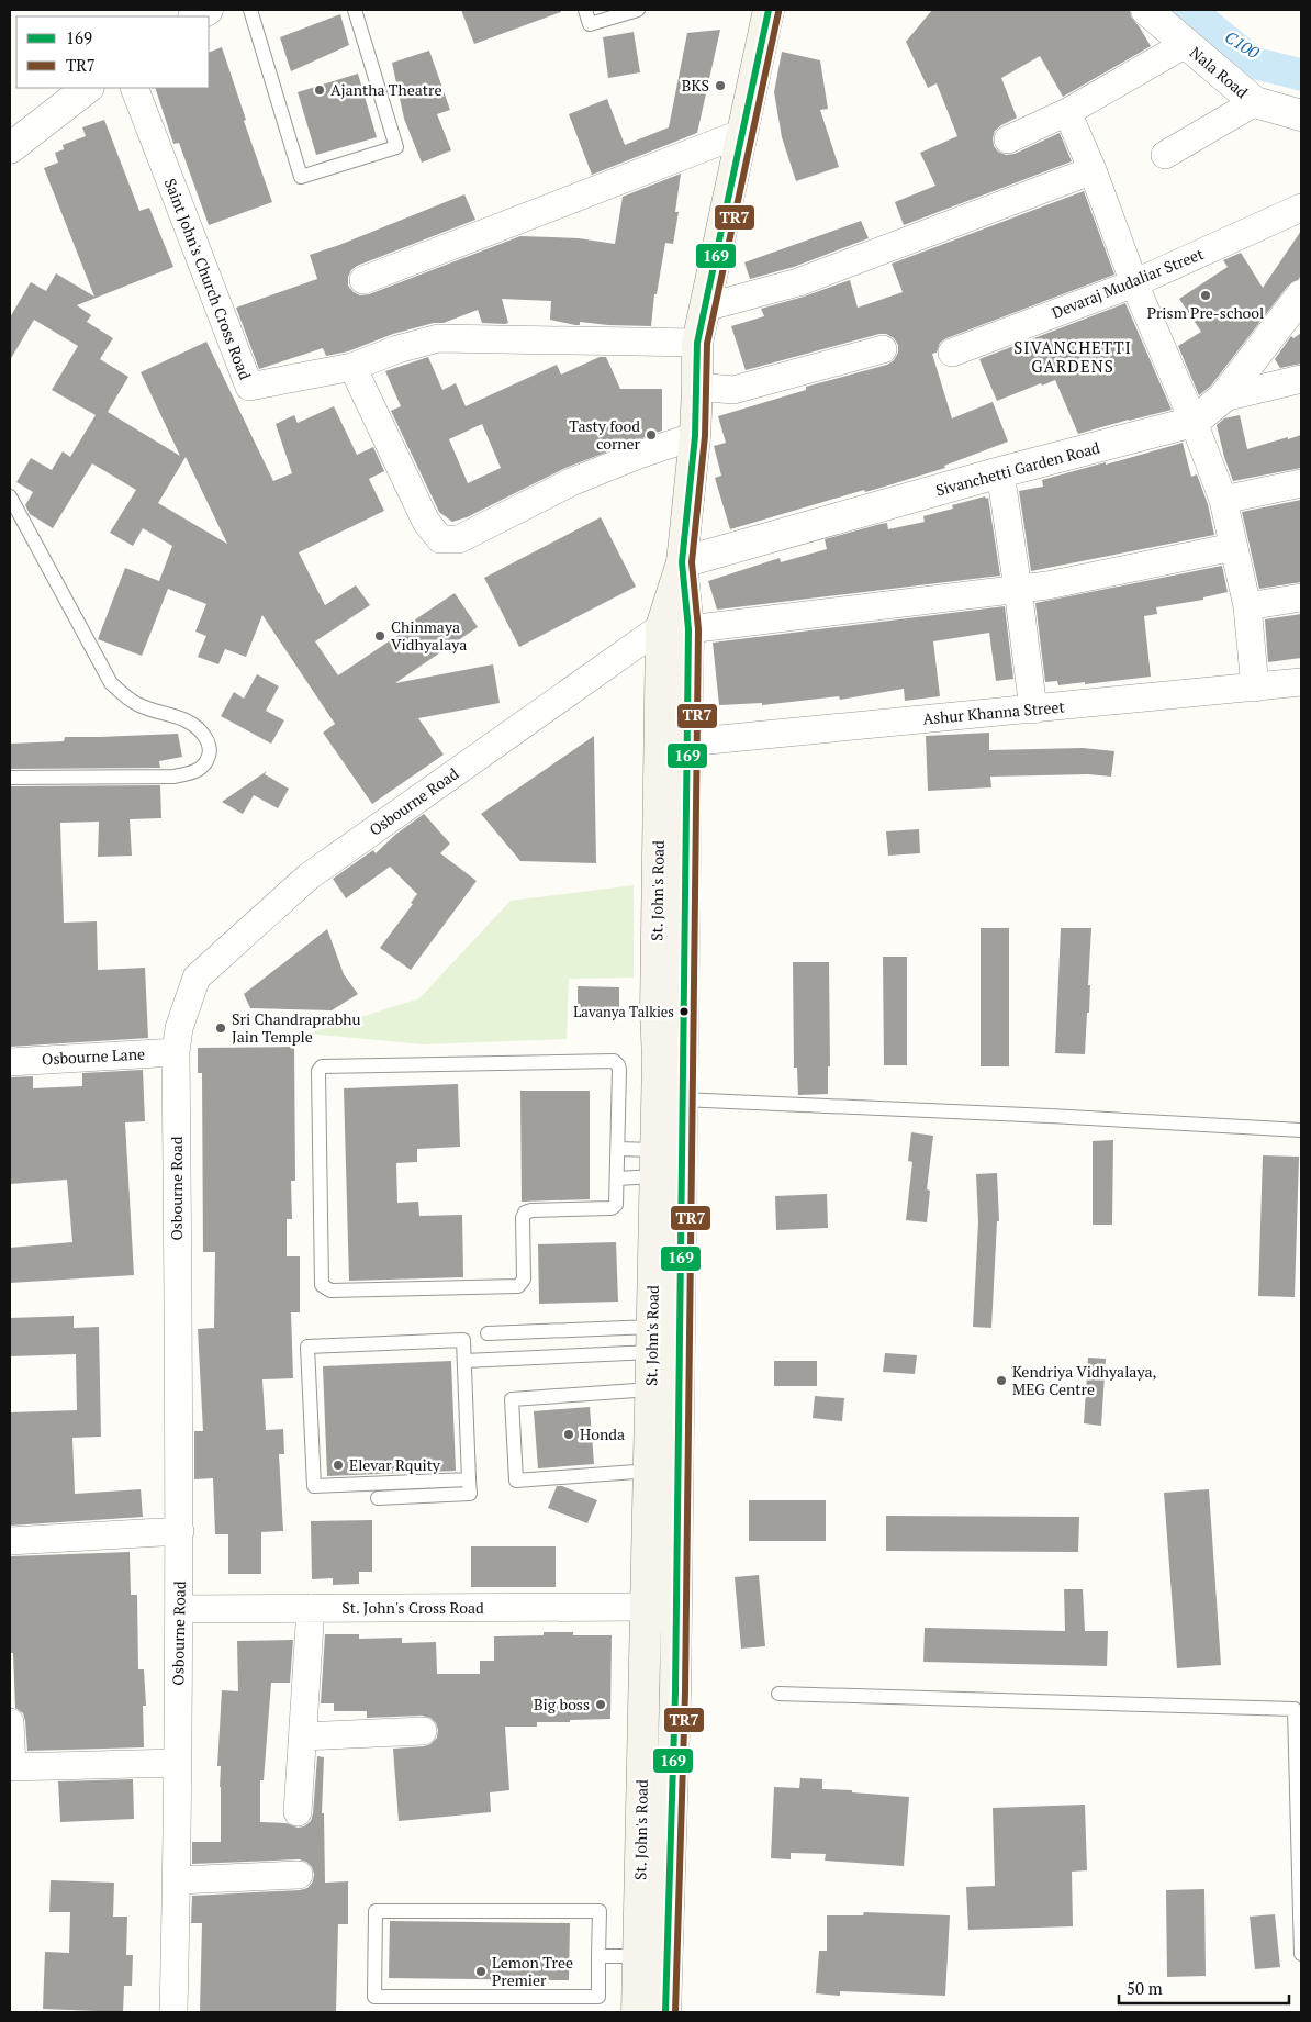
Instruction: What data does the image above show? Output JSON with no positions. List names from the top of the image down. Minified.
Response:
{"streets":{"main road":["St. John's Road"],"street":["Nala Road","Saint John's Church Cross Road","Devaraj Mudaliar Street","Sivanchetti Garden Road","Ashur Khanna Street","Osbourne Road","Osbourne Lane","St. John's Cross Road"]},"crossings":[["Saint John's Church Cross Road","St. John's Road"],["Sivanchetti Garden Road","St. John's Road"],["Ashur Khanna Street","St. John's Road"],["Osbourne Road","St. John's Road"],["Osbourne Road","Osbourne Lane"],["Osbourne Road","St. John's Cross Road"],["St. John's Road","St. John's Cross Road"]],"districts":["SIVANCHETTI GARDENS"],"water":["C100"],"places":["BKS","Ajantha Theatre","Prism Pre-school","Tasty food corner","Chinmaya Vidhyalaya","Lavanya Talkies","Sri Chandraprabhu Jain Temple","Kendriya Vidhyalaya, MEG Centre","Honda","Elevar Rquity","Big boss","Lemon Tree Premier"],"lines":["transit line 169","transit line TR7"],"legend":["169","TR7"],"scale_bar":"50 m"}
